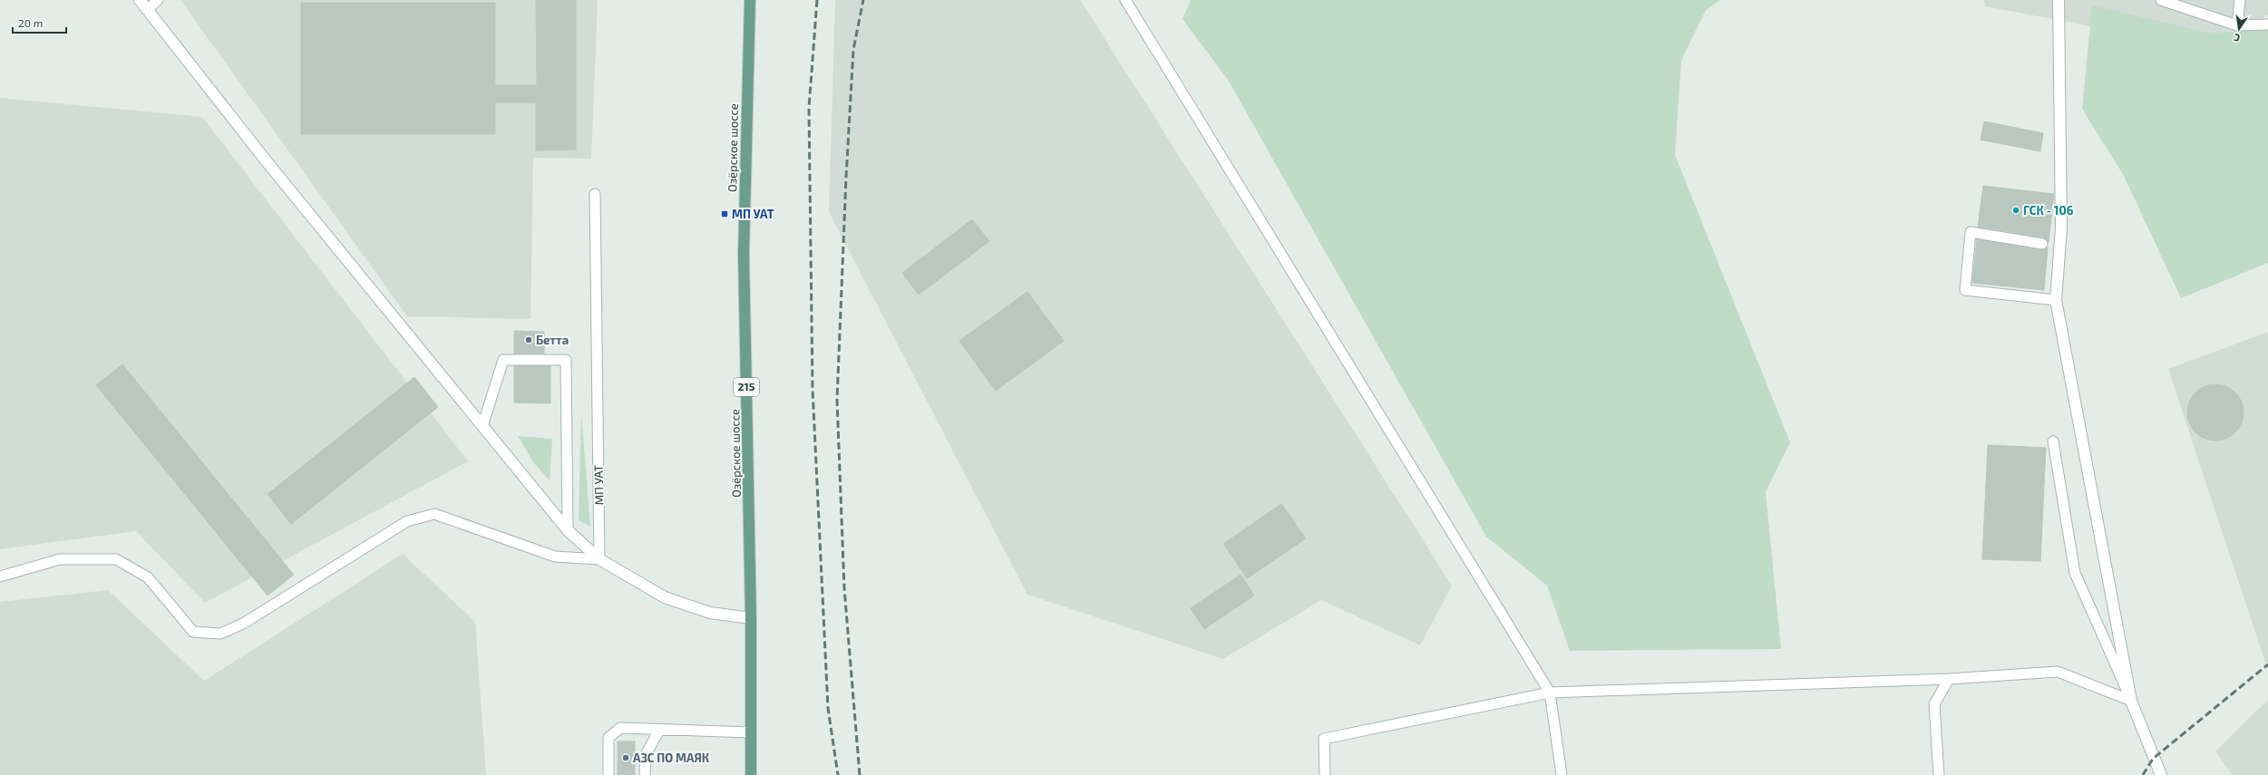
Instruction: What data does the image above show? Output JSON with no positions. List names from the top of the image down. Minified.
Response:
{"streets":{"main road":["Озёрское шоссе","215"],"lane":["МП УАТ"]},"places":{"other":["ГСК - 106","Бетта","АЗС ПО МАЯК"],"transit":["МП УАТ"]},"scale_bar":"20 m","north":"bottom"}
